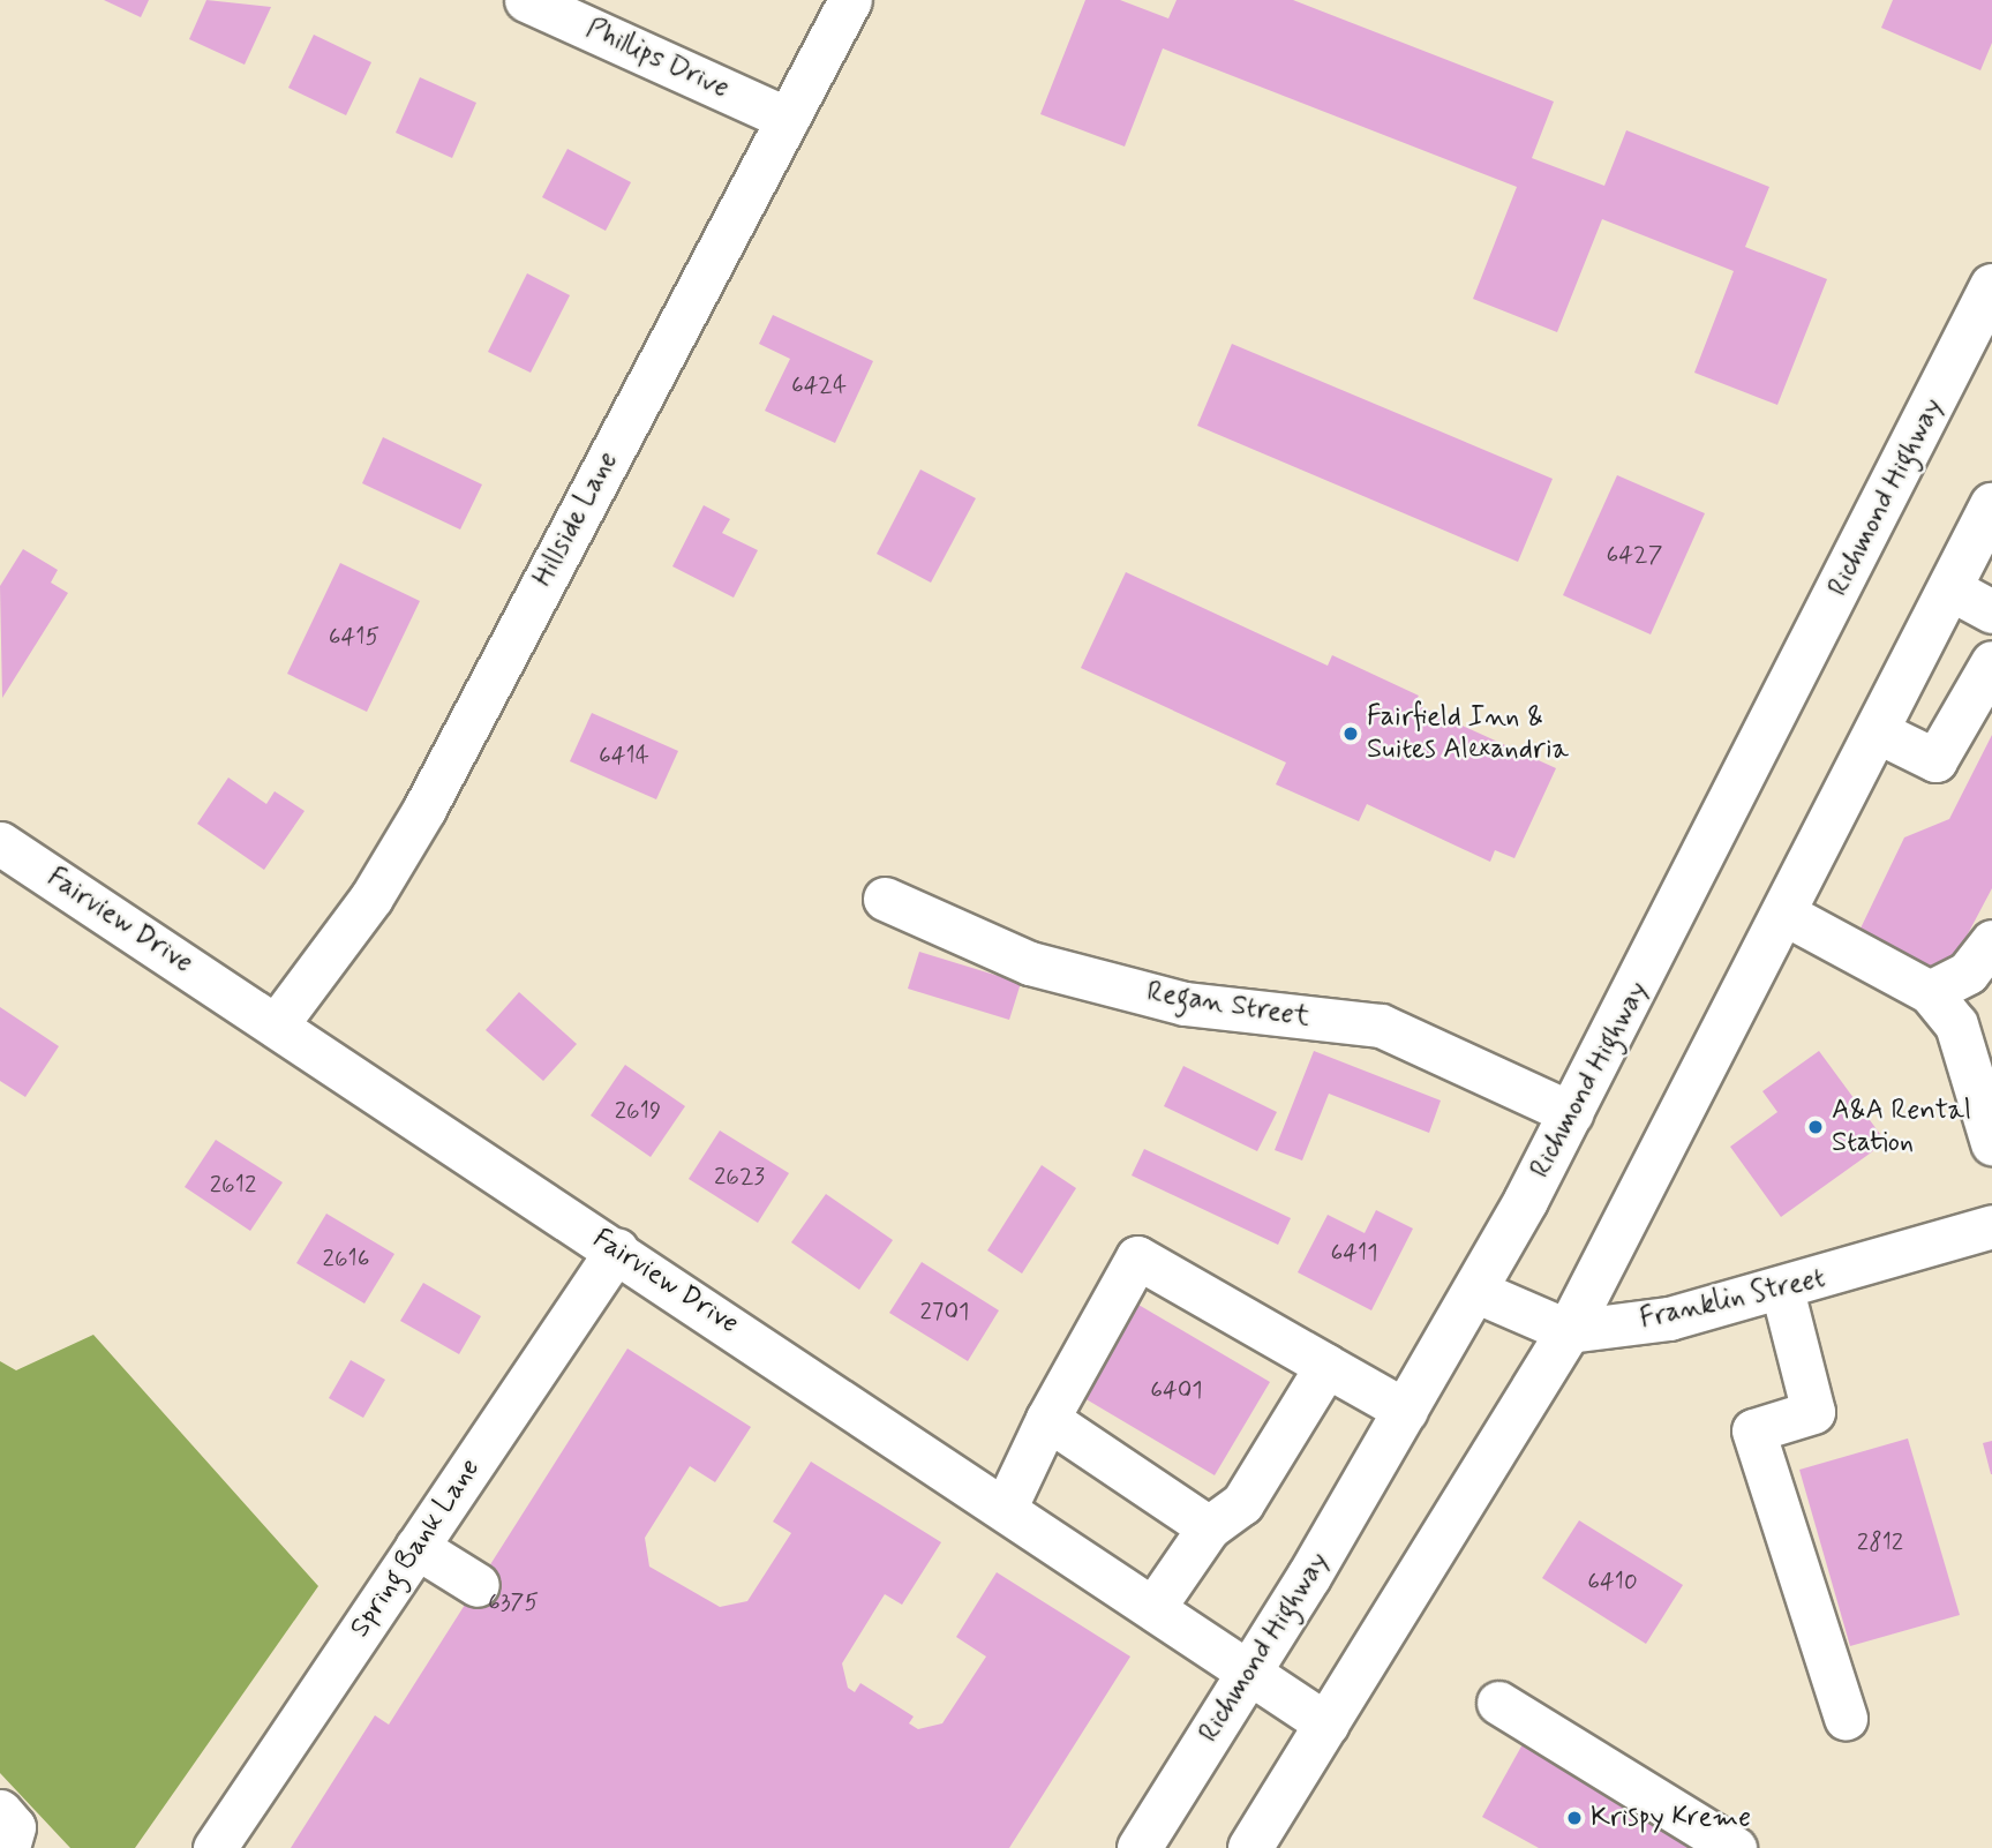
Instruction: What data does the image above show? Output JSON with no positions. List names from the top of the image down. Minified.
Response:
{"streets":{"highway":["Richmond Highway"],"street":["Phillips Drive","Hillside Lane","Fairview Drive","Regan Street","Franklin Street","Spring Bank Lane"]},"crossings":[["Phillips Drive","Hillside Lane"],["Richmond Highway","Fairview Drive"],["Richmond Highway","Regan Street"],["Hillside Lane","Fairview Drive"],["Fairview Drive","Spring Bank Lane"]],"places":["Fairfield Inn & Suites Alexandria","A&A Rental Station","Krispy Kreme"],"house_numbers":["6424","6427","6415","6414","2619","2623","2612","6411","2616","2701","6401","2812","6410","6375"]}
